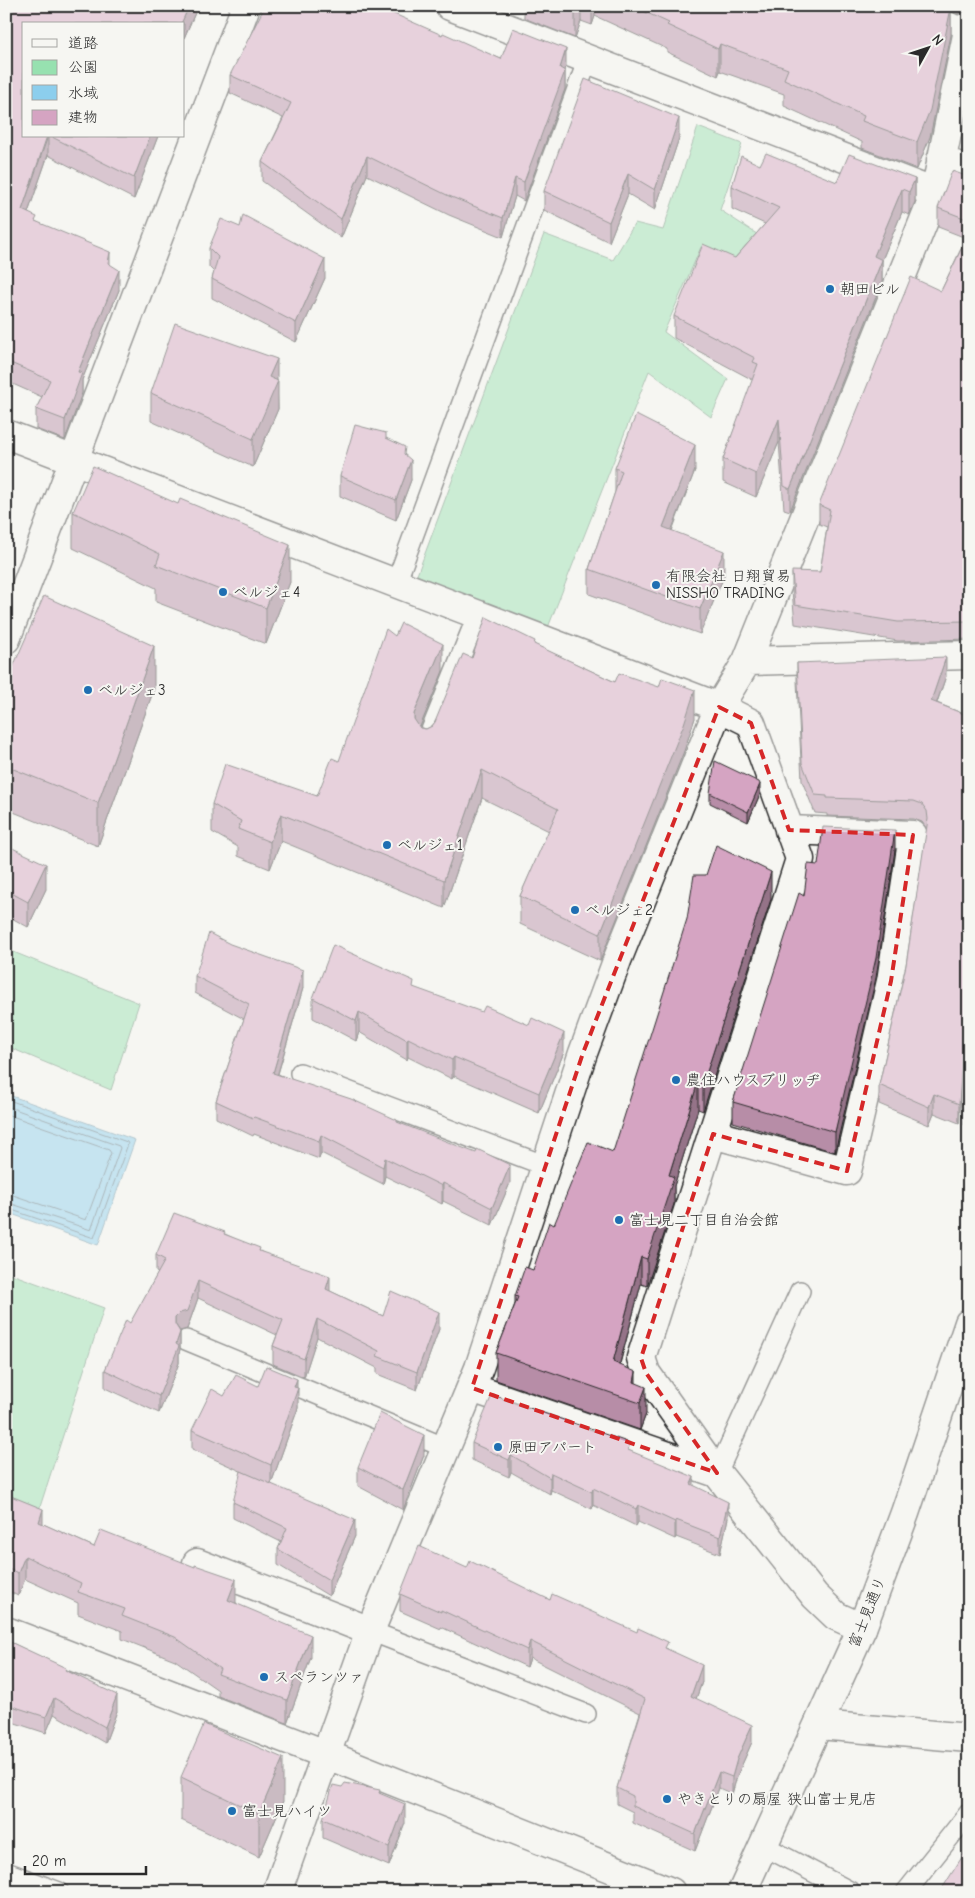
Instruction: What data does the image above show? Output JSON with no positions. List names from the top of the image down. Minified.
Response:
{"streets":{"street":["富士見通り"]},"places":["朝田ビル","有限会社 日翔貿易 NISSHO TRADING","ベルジェ4","ベルジェ3","ベルジェ1","ベルジェ2","農住ハウスブリッヂ","富士見二丁目自治会館","原田アパート","スペランツァ","やきとりの扇屋 狭山富士見店","富士見ハイツ"],"legend":["道路","公園","水域","建物"],"scale_bar":"20 m","north":"top right"}
